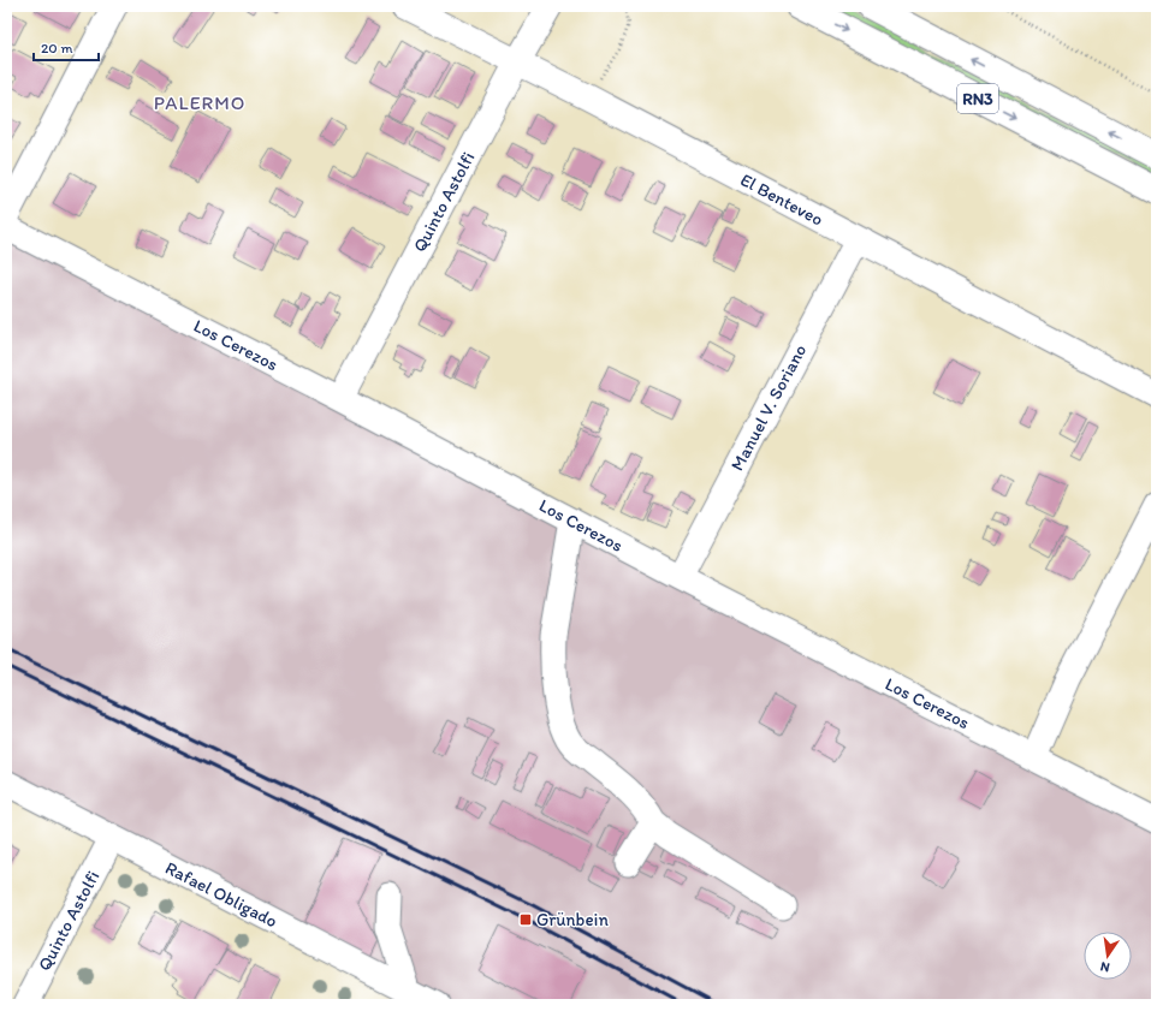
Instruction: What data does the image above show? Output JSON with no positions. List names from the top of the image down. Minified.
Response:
{"streets":{"highway":["RN3"],"street":["El Benteveo","Quinto Astolfi","Los Cerezos","Manuel V. Soriano","Rafael Obligado"]},"crossings":[["El Benteveo","Quinto Astolfi"],["El Benteveo","Manuel V. Soriano"],["Quinto Astolfi","Los Cerezos"],["Quinto Astolfi","Rafael Obligado"],["Los Cerezos","Manuel V. Soriano"]],"districts":["PALERMO"],"places":{"transit":["Grünbein"]},"scale_bar":"20 m","north":"bottom"}
